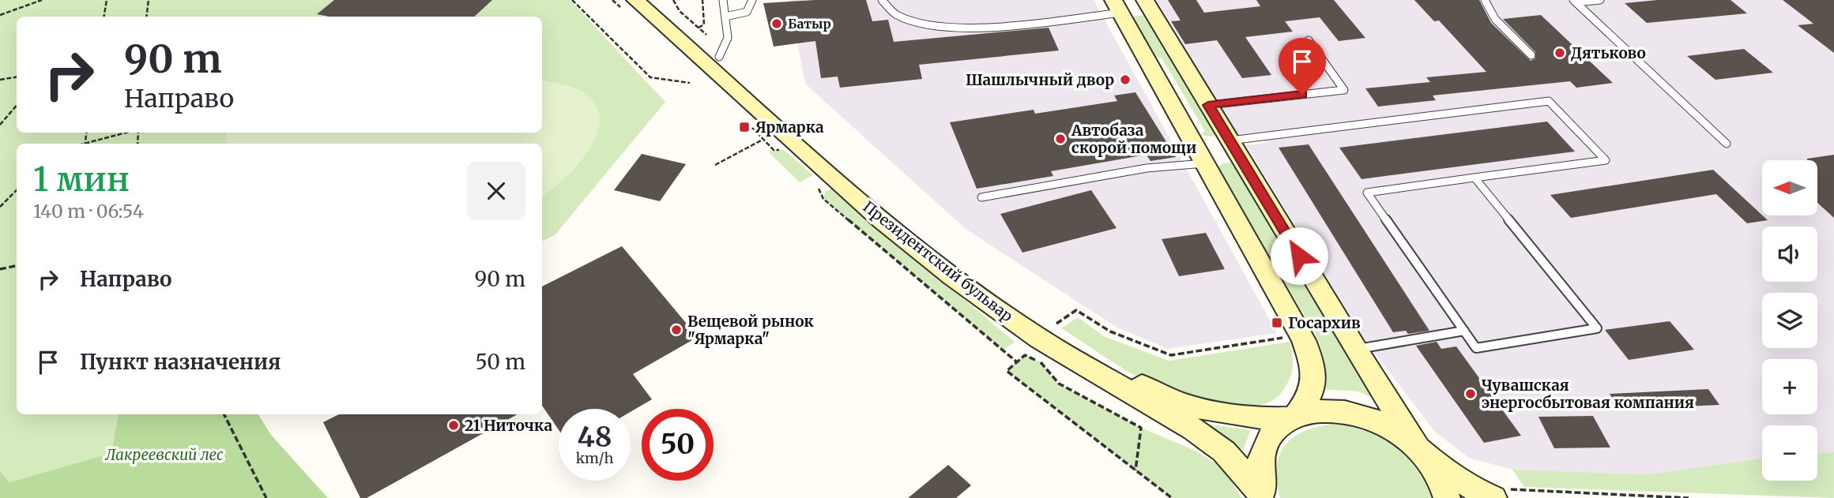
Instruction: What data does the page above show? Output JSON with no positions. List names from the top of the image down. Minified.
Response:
{"streets":{"main road":["Президентский бульвар"]},"parks":["Лакреевский лес"],"places":{"other":["Батыр","Дятьково","Шашлычный двор","Автобаза скорой помощи","Вещевой рынок \"Ярмарка\"","Чувашская энергосбытовая компания","21 Ниточка"],"transit":["Ярмарка","Госархив"]},"north":"left","page":{"turn":["90 m","Направо"],"heading":["1 мин","140 m · 06:54"],"map_buttons":["+","−"],"list":[{"name":"Направо","value":"90 m"},{"name":"Пункт назначения","value":"50 m"}],"speed":"48 km/h","limit":"50"}}
